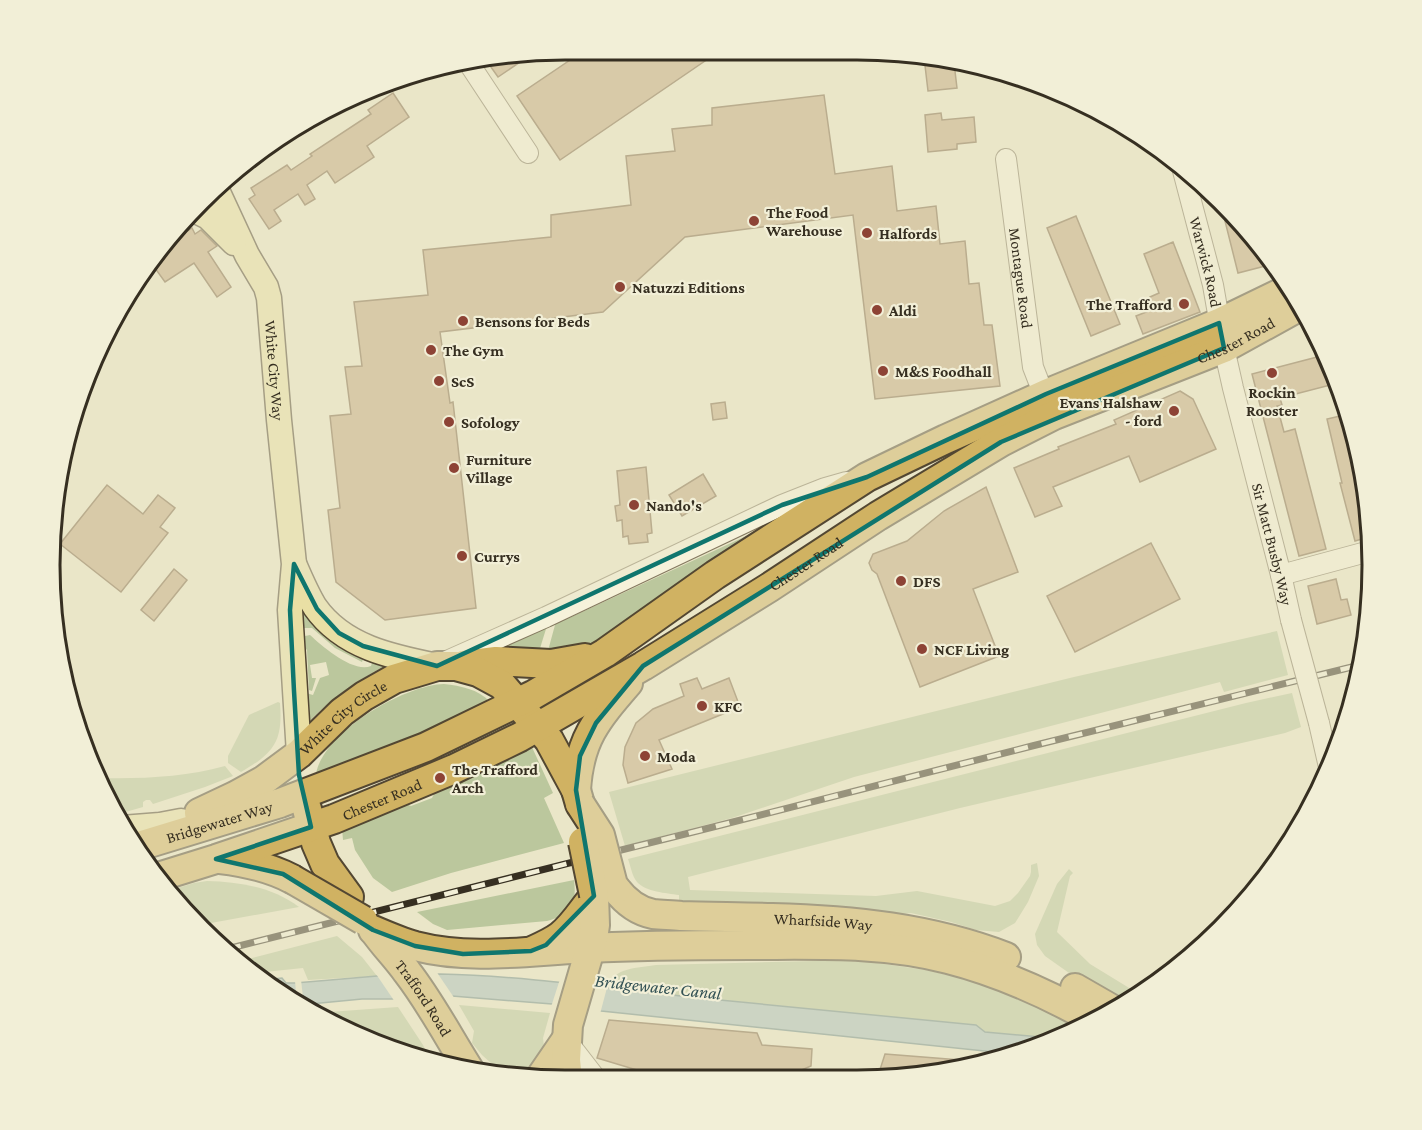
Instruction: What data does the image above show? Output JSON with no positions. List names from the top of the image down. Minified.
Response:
{"streets":{"highway":["Chester Road","White City Circle","Bridgewater Way","Wharfside Way","Trafford Road"],"main road":["White City Way"],"street":["Warwick Road","Montague Road","Sir Matt Busby Way"]},"crossings":[["Warwick Road","Chester Road"],["Warwick Road","Sir Matt Busby Way"],["Montague Road","Chester Road"],["Chester Road","Sir Matt Busby Way"],["Chester Road","White City Circle"],["Chester Road","Bridgewater Way"],["White City Way","White City Circle"],["White City Circle","Bridgewater Way"],["White City Circle","Trafford Road"]],"water":["Bridgewater Canal"],"places":["The Food Warehouse","Halfords","Natuzzi Editions","The Trafford","Aldi","Bensons for Beds","The Gym","M&S Foodhall","Rockin Rooster","ScS","Evans Halshaw - ford","Sofology","Furniture Village","Nando's","Currys","DFS","NCF Living","KFC","Moda","The Trafford Arch"]}
